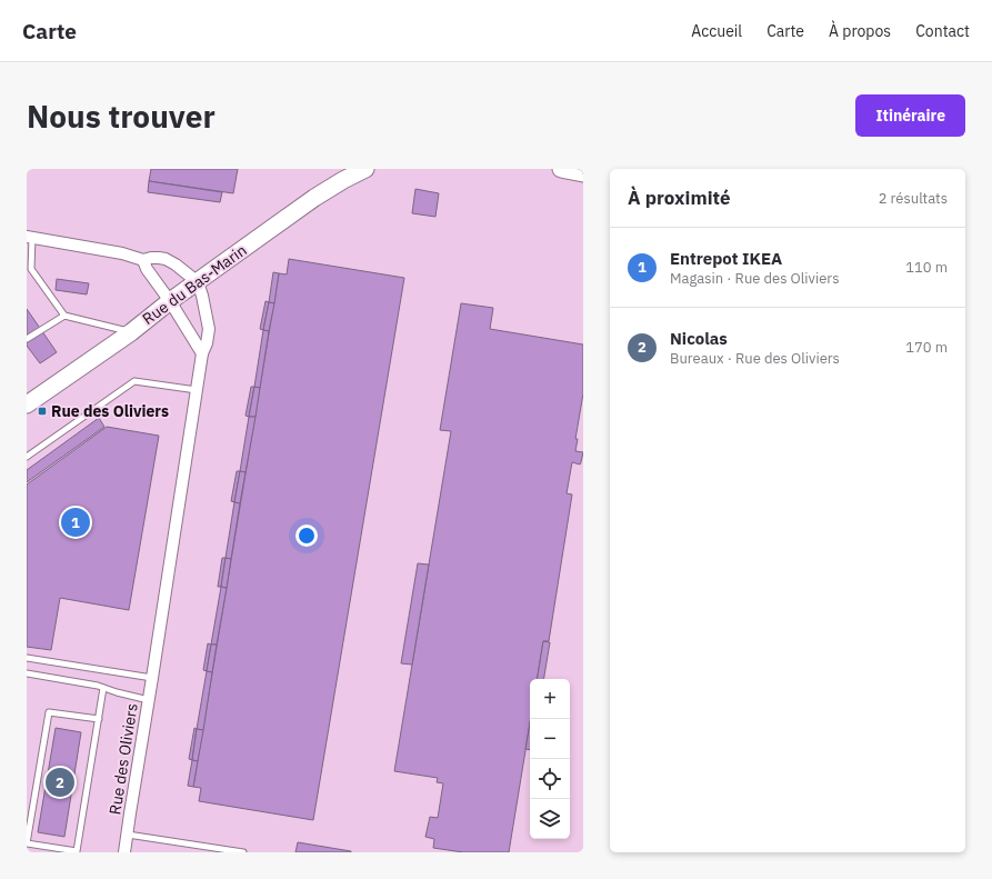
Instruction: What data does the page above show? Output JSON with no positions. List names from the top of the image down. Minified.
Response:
{"streets":{"main road":["Rue du Bas-Marin"],"street":["Rue des Oliviers"]},"crossings":[["Rue du Bas-Marin","Rue des Oliviers"]],"places":{"transit":["Rue des Oliviers"]},"page":{"header":"Carte","nav":["Accueil","Carte","À propos","Contact"],"buttons":"Itinéraire","title":"Nous trouver","heading":["À proximité","2 résultats"],"list":[{"mark":"1","name":"Entrepot IKEA","note":"Magasin · Rue des Oliviers","value":"110 m"},{"mark":"2","name":"Nicolas","note":"Bureaux · Rue des Oliviers","value":"170 m"}],"pins":["1","2"],"map_buttons":["+","−"]}}
